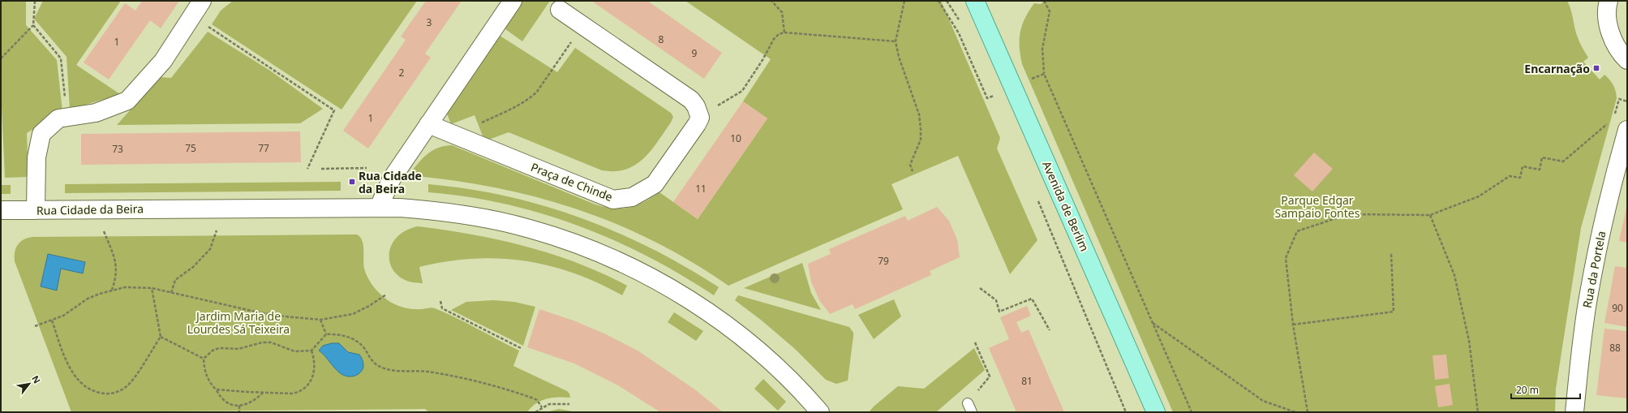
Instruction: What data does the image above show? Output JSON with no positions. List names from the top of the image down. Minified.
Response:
{"streets":{"main road":["Avenida de Berlim"],"street":["Praça de Chinde","Rua Cidade da Beira","Rua da Portela"]},"parks":["Parque Edgar Sampaio Fontes","Jardim Maria de Lourdes Sá Teixeira"],"places":{"transit":["Encarnação","Rua Cidade da Beira"]},"house_numbers":["3","8","1","9","2","1","10","75","77","73","11","79","90","88","81"],"scale_bar":"20 m","north":"top right"}
